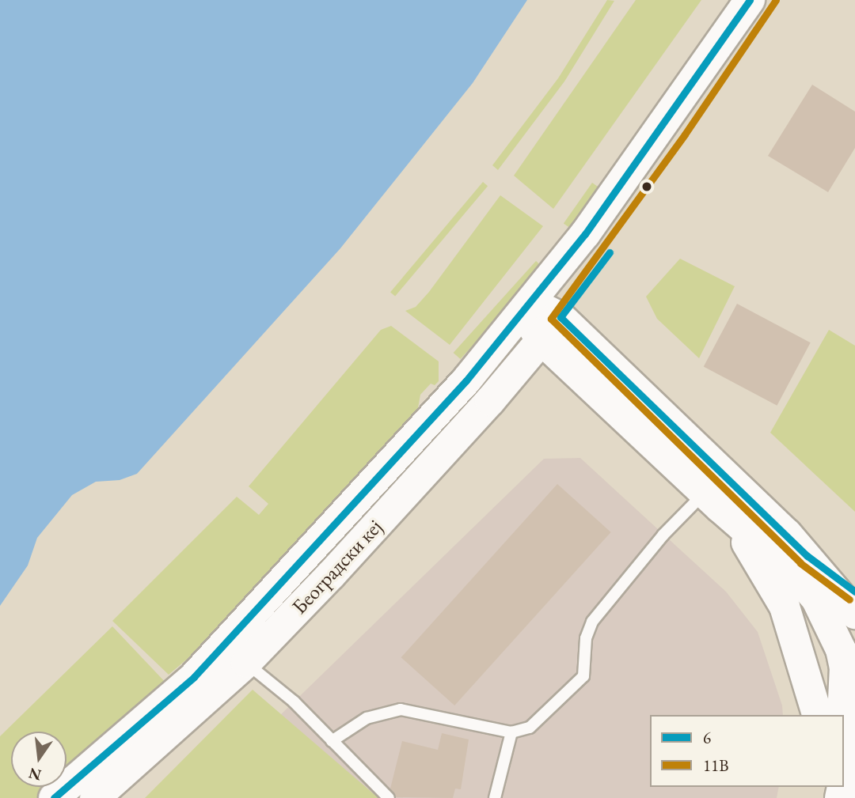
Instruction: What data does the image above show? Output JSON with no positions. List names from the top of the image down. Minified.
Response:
{"streets":{"main road":["Београдски кеј"]},"lines":["transit line 6","transit line 11B"],"legend":["6","11B"],"north":"bottom"}
